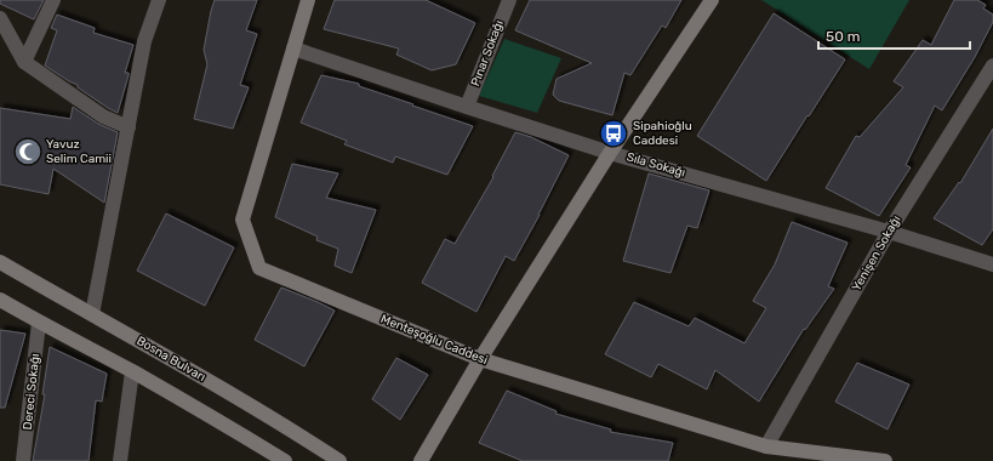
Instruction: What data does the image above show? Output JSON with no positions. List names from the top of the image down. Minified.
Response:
{"streets":{"street":["Pınar Sokağı","Sıla Sokağı","Yenişen Sokağı","Menteşoğlu Caddesi","Bosna Bulvarı","Dereci Sokağı"]},"crossings":[["Pınar Sokağı","Sıla Sokağı"],["Sıla Sokağı","Yenişen Sokağı"],["Sıla Sokağı","Menteşoğlu Caddesi"],["Yenişen Sokağı","Menteşoğlu Caddesi"]],"places":{"bus stop":["Sipahioğlu Caddesi"],"mosque":["Yavuz Selim Camii"]},"scale_bar":"50 m"}
